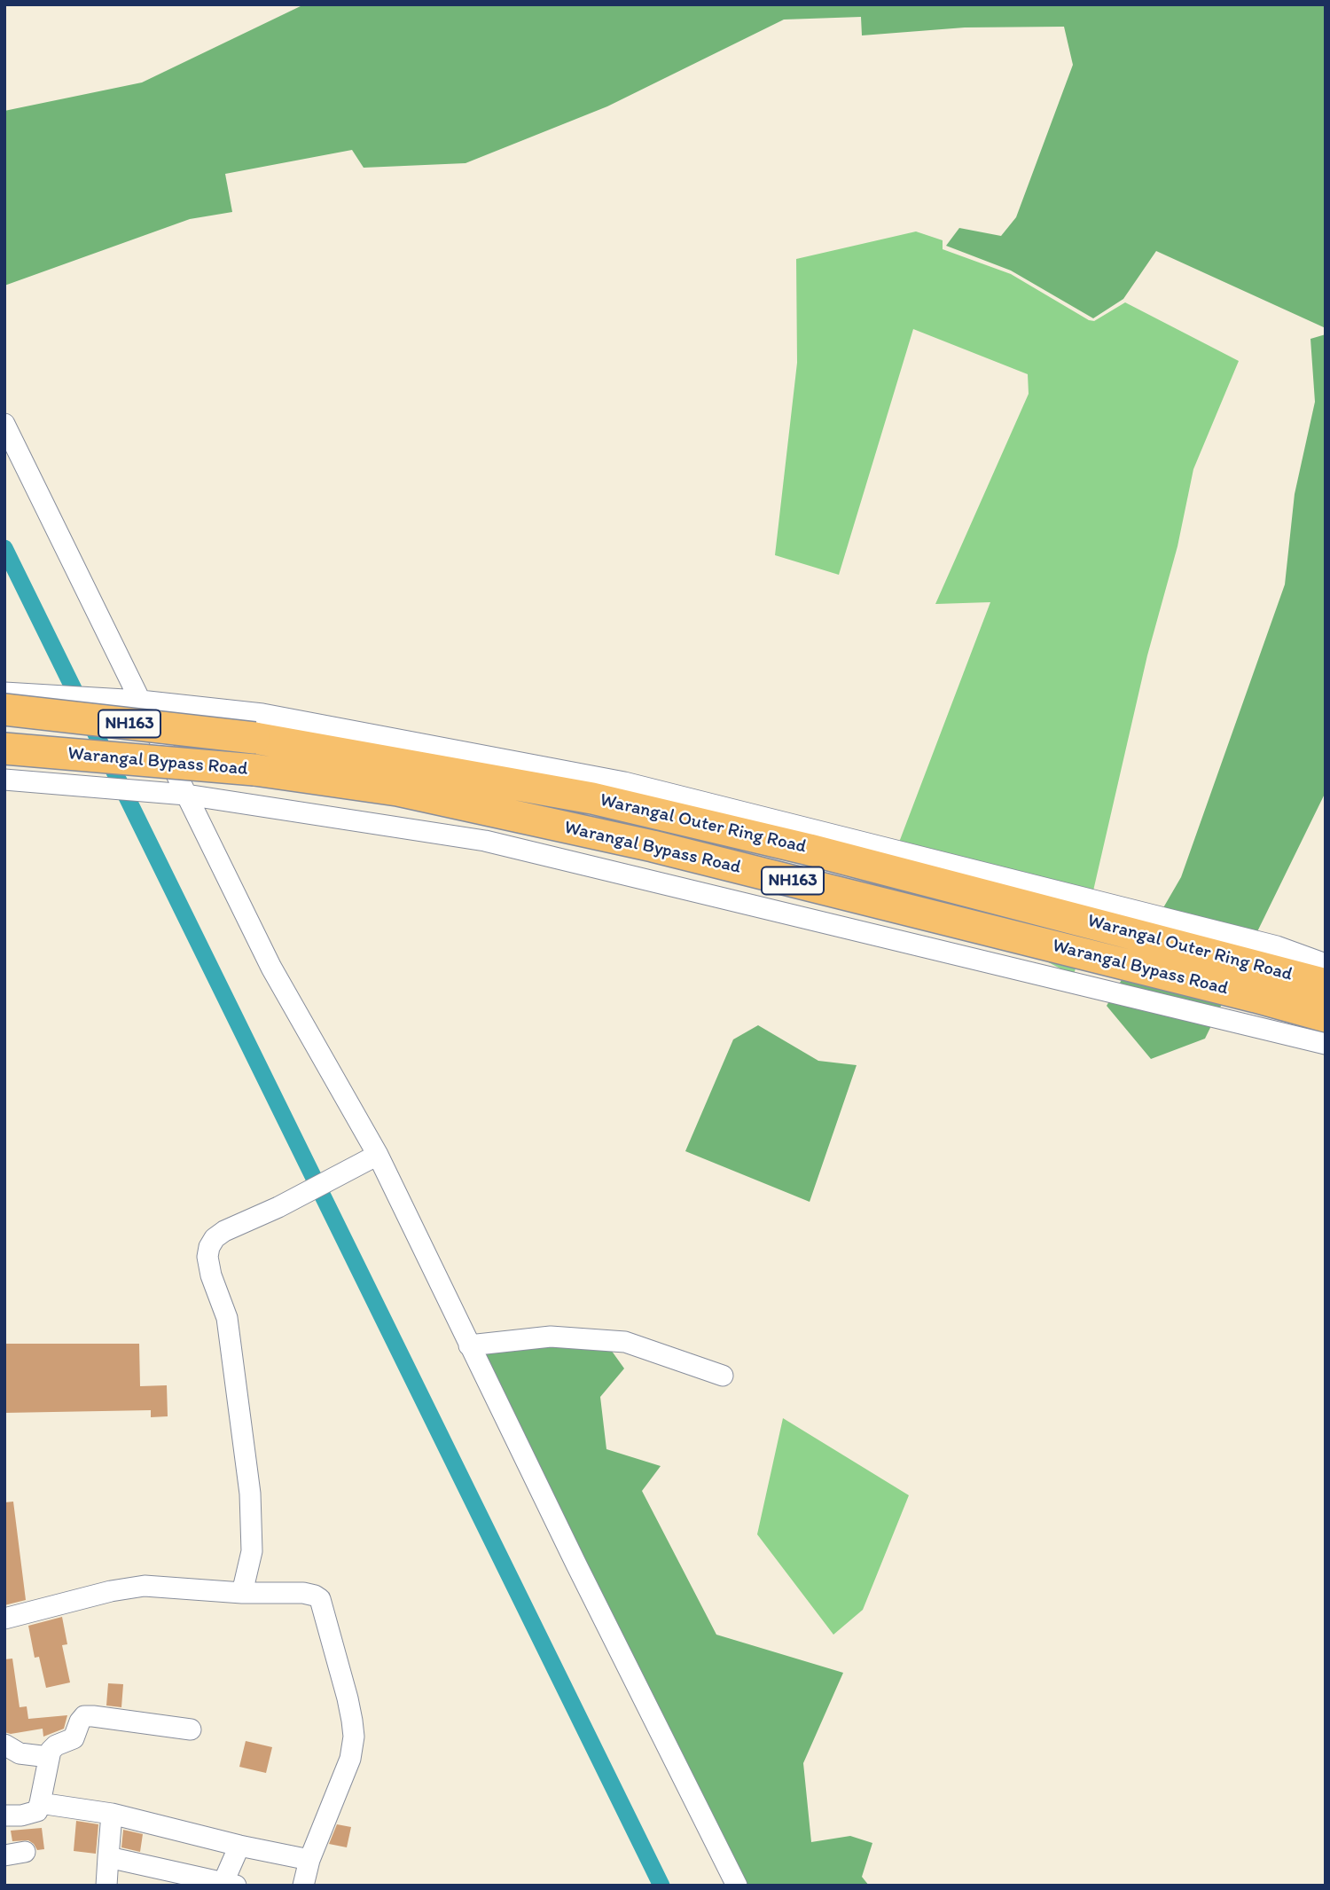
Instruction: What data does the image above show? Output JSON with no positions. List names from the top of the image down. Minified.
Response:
{"streets":{"highway":["NH163","Warangal Bypass Road","Warangal Outer Ring Road"]},"crossings":[["Warangal Bypass Road","Warangal Outer Ring Road"]]}
